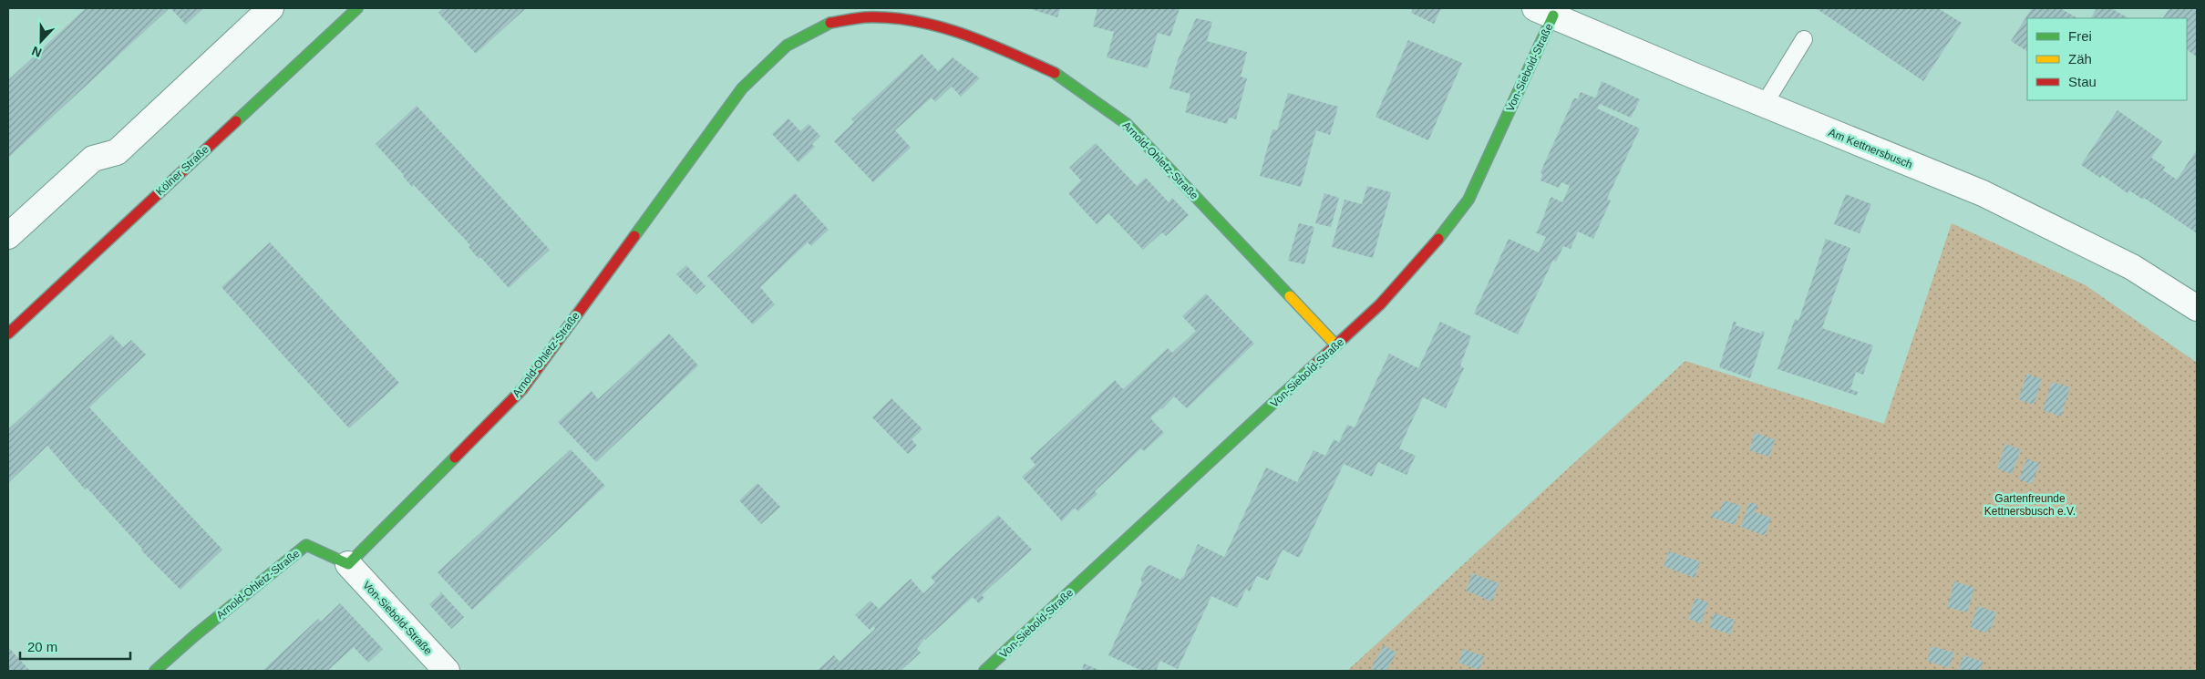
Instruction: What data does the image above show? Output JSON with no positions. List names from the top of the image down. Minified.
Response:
{"streets":{"street":["Von-Siebold-Straße","Am Kettnersbusch","Arnold-Ohletz-Straße","Kölner Straße"]},"crossings":[["Von-Siebold-Straße","Am Kettnersbusch"],["Von-Siebold-Straße","Arnold-Ohletz-Straße"]],"parks":["Gartenfreunde Kettnersbusch e.V."],"legend":["Frei","Zäh","Stau"],"scale_bar":"20 m","north":"bottom"}
